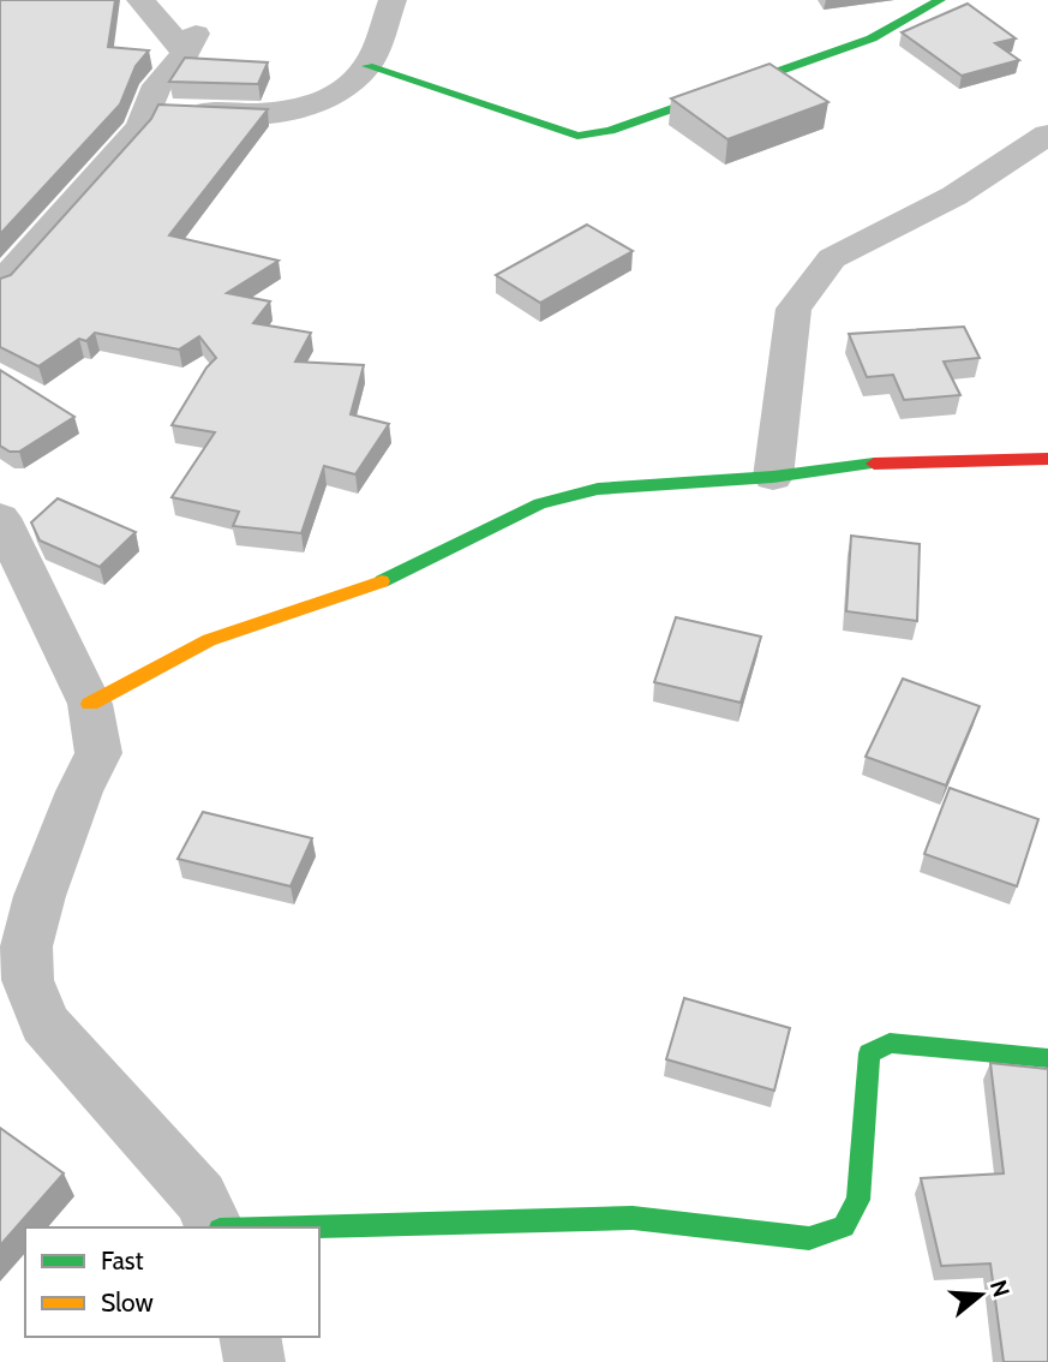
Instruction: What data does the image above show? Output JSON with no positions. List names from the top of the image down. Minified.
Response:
{"legend":["Fast","Slow"],"north":"right"}
